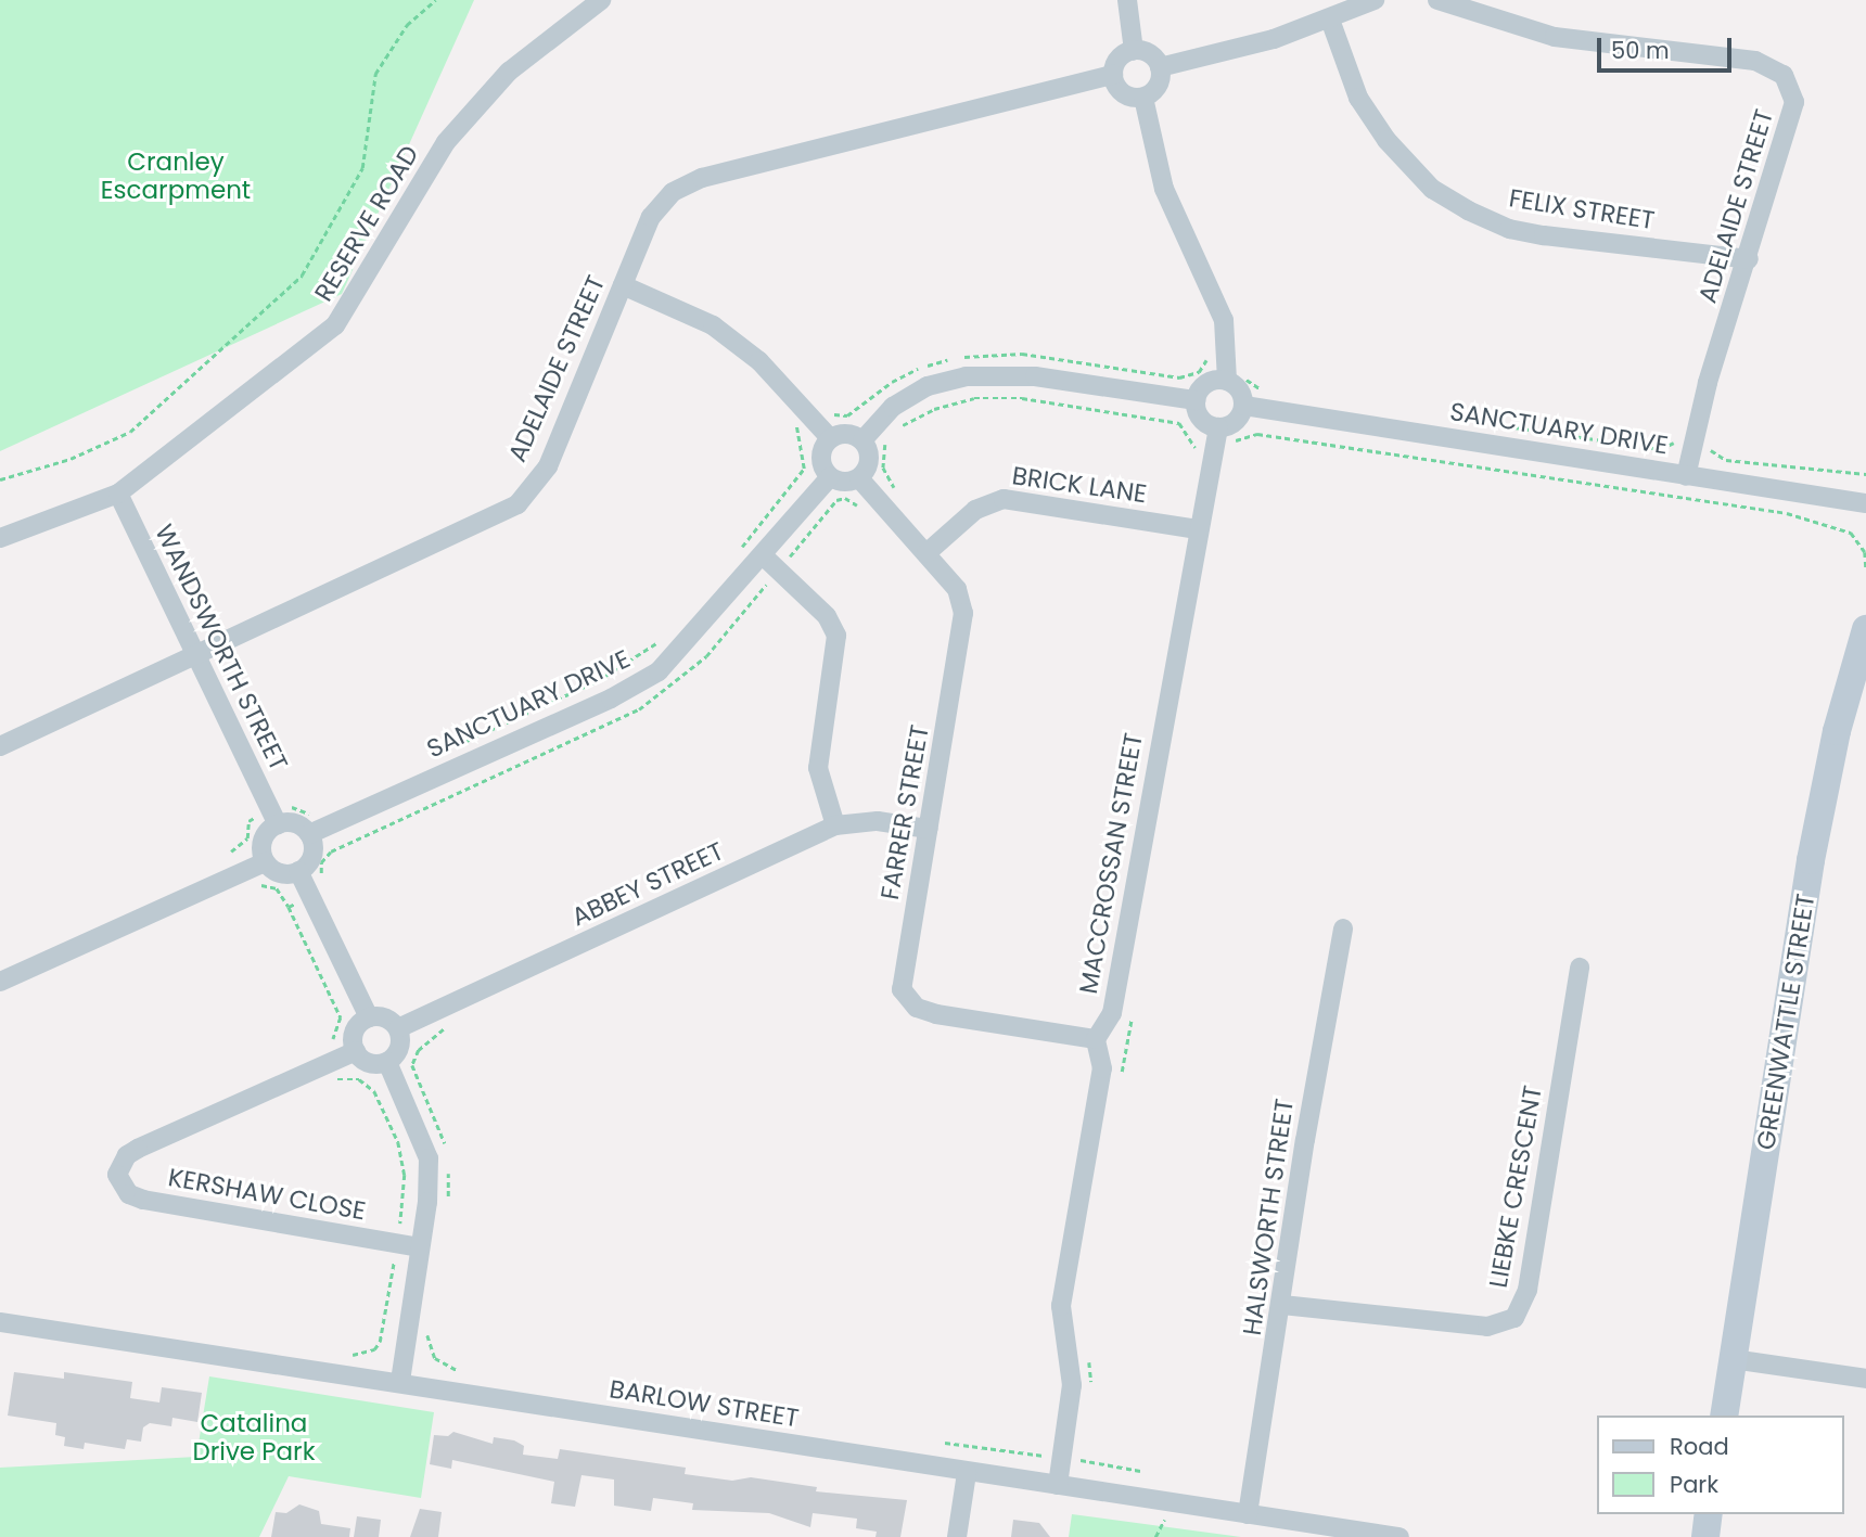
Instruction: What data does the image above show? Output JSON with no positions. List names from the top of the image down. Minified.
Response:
{"streets":{"main road":["GREENWATTLE STREET"],"street":["ADELAIDE STREET","FELIX STREET","RESERVE ROAD","SANCTUARY DRIVE","BRICK LANE","WANDSWORTH STREET","FARRER STREET","MACCROSSAN STREET","ABBEY STREET","LIEBKE CRESCENT","KERSHAW CLOSE","HALSWORTH STREET","BARLOW STREET"]},"crossings":[["ADELAIDE STREET","FELIX STREET"],["ADELAIDE STREET","SANCTUARY DRIVE"],["ADELAIDE STREET","WANDSWORTH STREET"],["RESERVE ROAD","WANDSWORTH STREET"],["SANCTUARY DRIVE","WANDSWORTH STREET"],["SANCTUARY DRIVE","FARRER STREET"],["SANCTUARY DRIVE","MACCROSSAN STREET"],["BRICK LANE","FARRER STREET"],["BRICK LANE","MACCROSSAN STREET"],["FARRER STREET","MACCROSSAN STREET"],["FARRER STREET","ABBEY STREET"],["LIEBKE CRESCENT","HALSWORTH STREET"],["HALSWORTH STREET","BARLOW STREET"]],"parks":["Cranley Escarpment","Catalina Drive Park"],"legend":["Road","Park"],"scale_bar":"50 m"}
